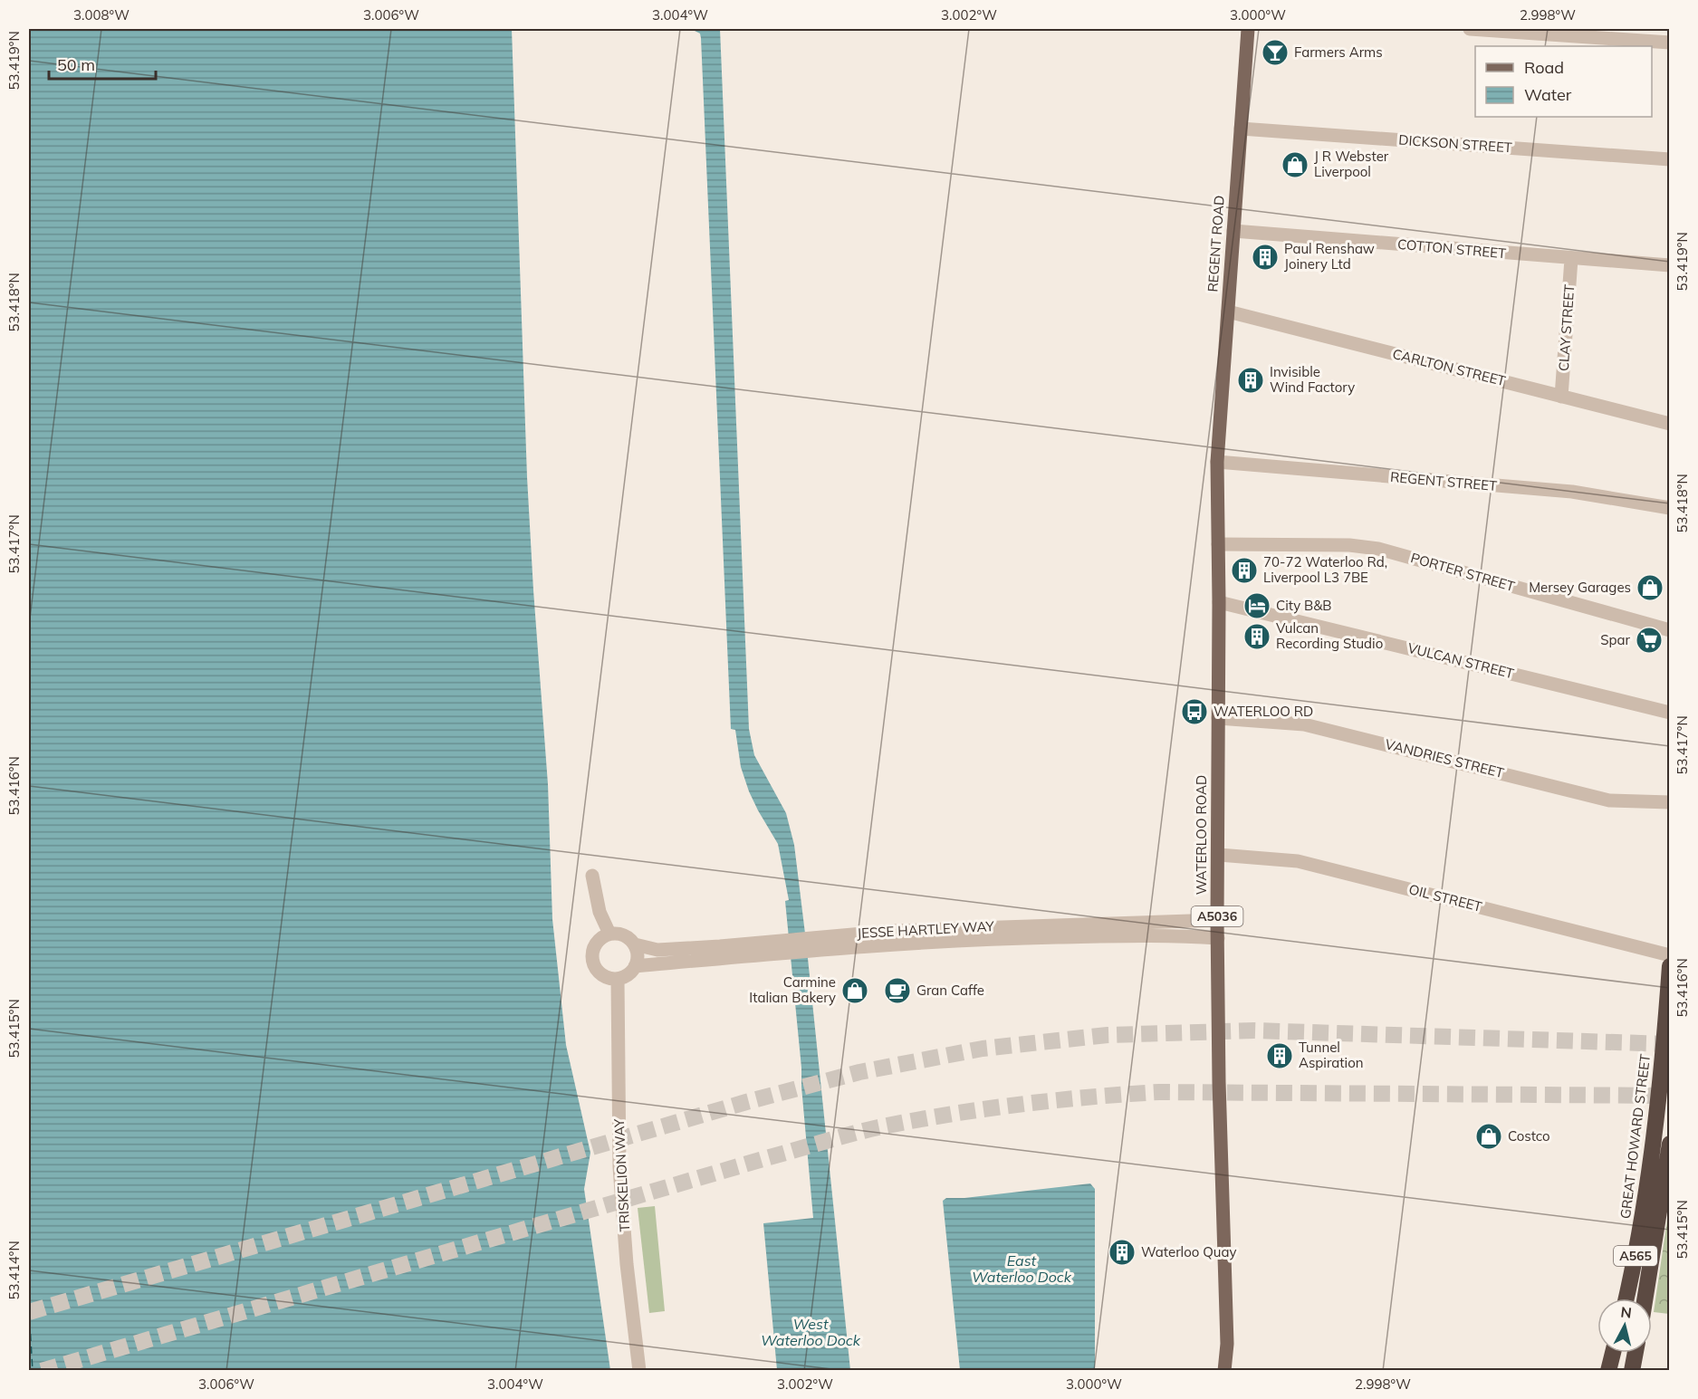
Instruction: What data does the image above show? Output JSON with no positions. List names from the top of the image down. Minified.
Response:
{"streets":{"highway":["GREAT HOWARD STREET","A565"],"main road":["REGENT ROAD","WATERLOO ROAD","A5036"],"street":["DICKSON STREET","COTTON STREET","CLAY STREET","CARLTON STREET","REGENT STREET","PORTER STREET","VULCAN STREET","VANDRIES STREET","OIL STREET","JESSE HARTLEY WAY","TRISKELION WAY"]},"crossings":[["DICKSON STREET","REGENT ROAD"],["REGENT ROAD","COTTON STREET"],["REGENT ROAD","CARLTON STREET"],["REGENT ROAD","REGENT STREET"],["REGENT ROAD","WATERLOO ROAD"],["COTTON STREET","CLAY STREET"],["CLAY STREET","CARLTON STREET"],["REGENT STREET","WATERLOO ROAD"],["PORTER STREET","WATERLOO ROAD"],["VULCAN STREET","WATERLOO ROAD"],["VANDRIES STREET","WATERLOO ROAD"],["WATERLOO ROAD","OIL STREET"],["WATERLOO ROAD","JESSE HARTLEY WAY"],["JESSE HARTLEY WAY","TRISKELION WAY"]],"water":["East Waterloo Dock","West Waterloo Dock"],"places":{"bar":["Farmers Arms"],"shop":["J R Webster Liverpool","Mersey Garages","Carmine Italian Bakery","Costco"],"building":["Paul Renshaw Joinery Ltd","Invisible Wind Factory","70-72 Waterloo Rd, Liverpool L3 7BE","Vulcan Recording Studio","Tunnel Aspiration","Waterloo Quay"],"hotel":["City B&B"],"supermarket":["Spar"],"bus stop":["WATERLOO RD"],"cafe":["Gran Caffe"]},"legend":["Road","Water"],"scale_bar":"50 m","north":"top","coordinates":["3.008°W","3.006°W","3.004°W","3.002°W","3.000°W","2.998°W","53.419°N","53.418°N","53.417°N","53.416°N","53.415°N","53.414°N"]}
